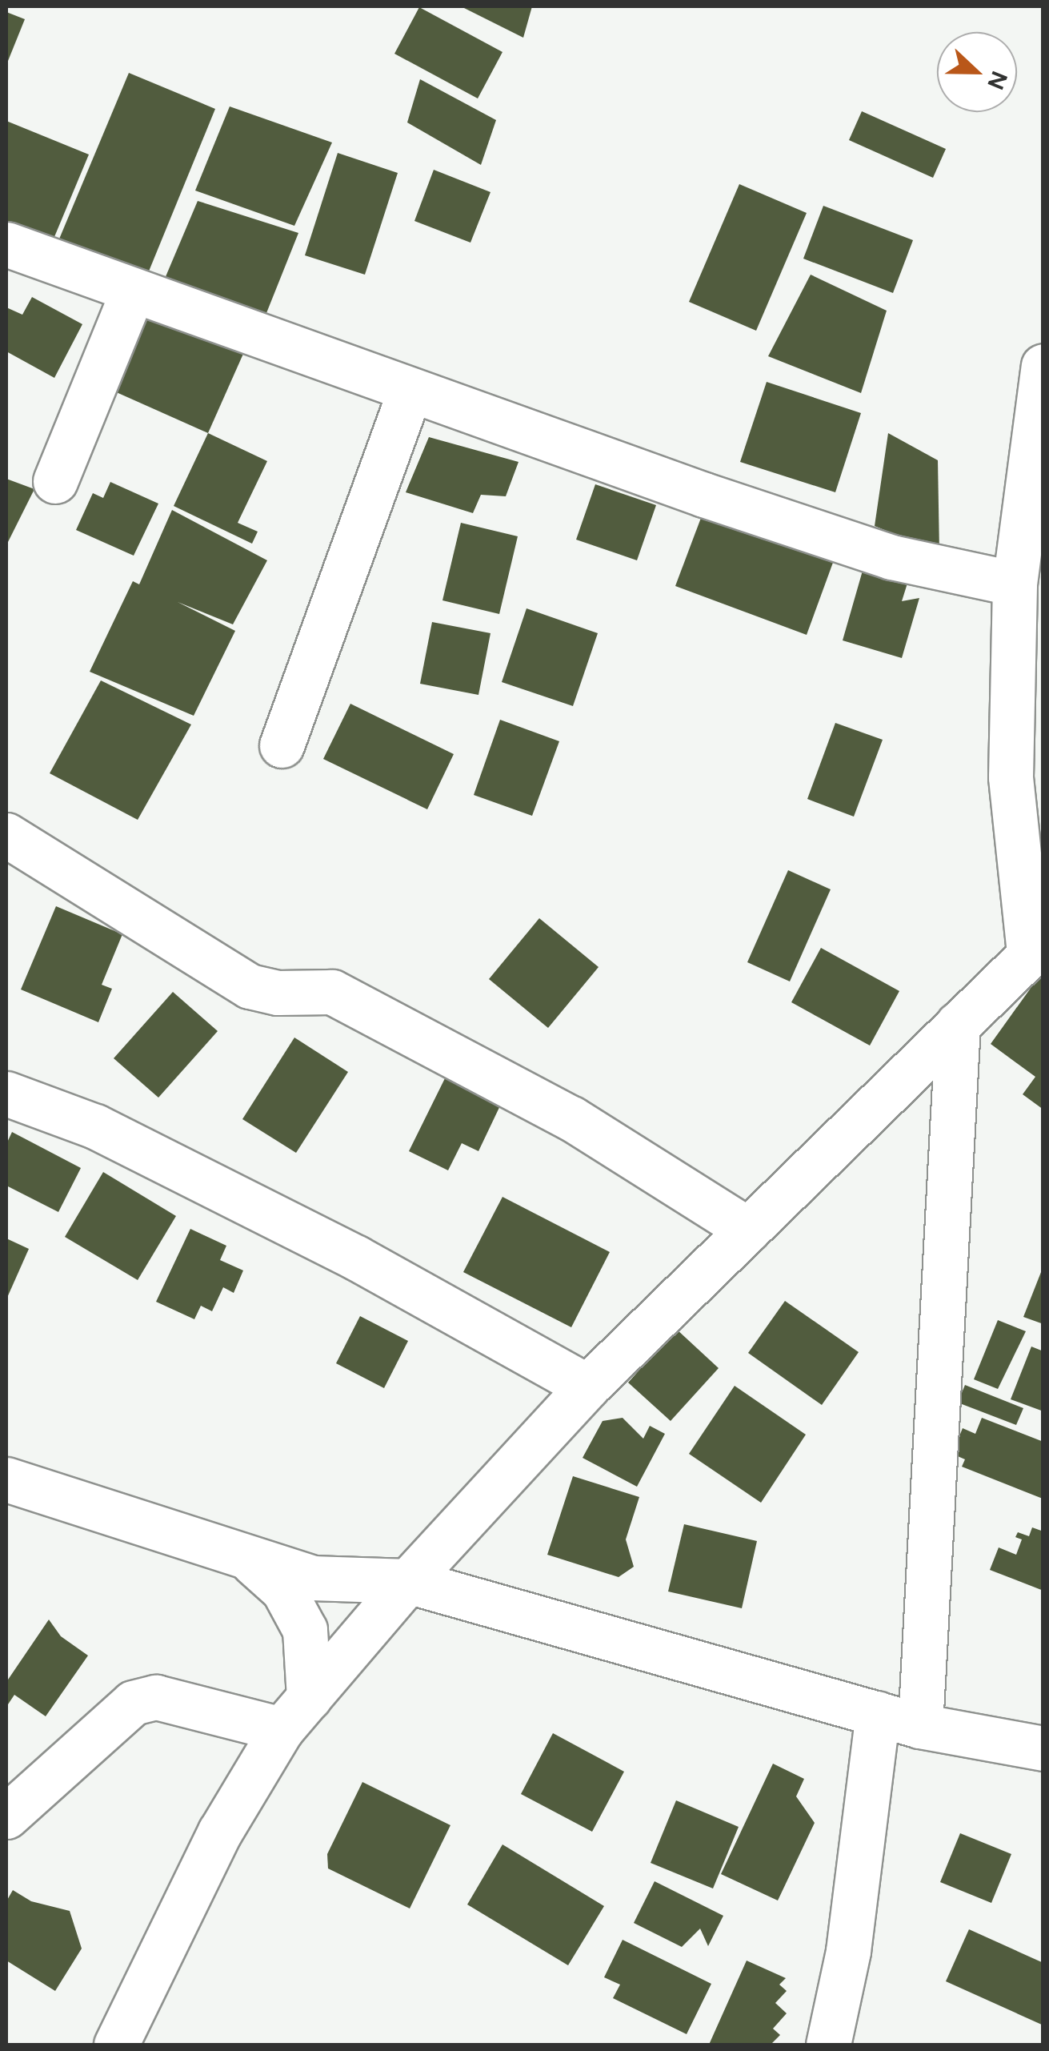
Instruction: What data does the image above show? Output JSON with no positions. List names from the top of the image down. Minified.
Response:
{"north":"right"}
